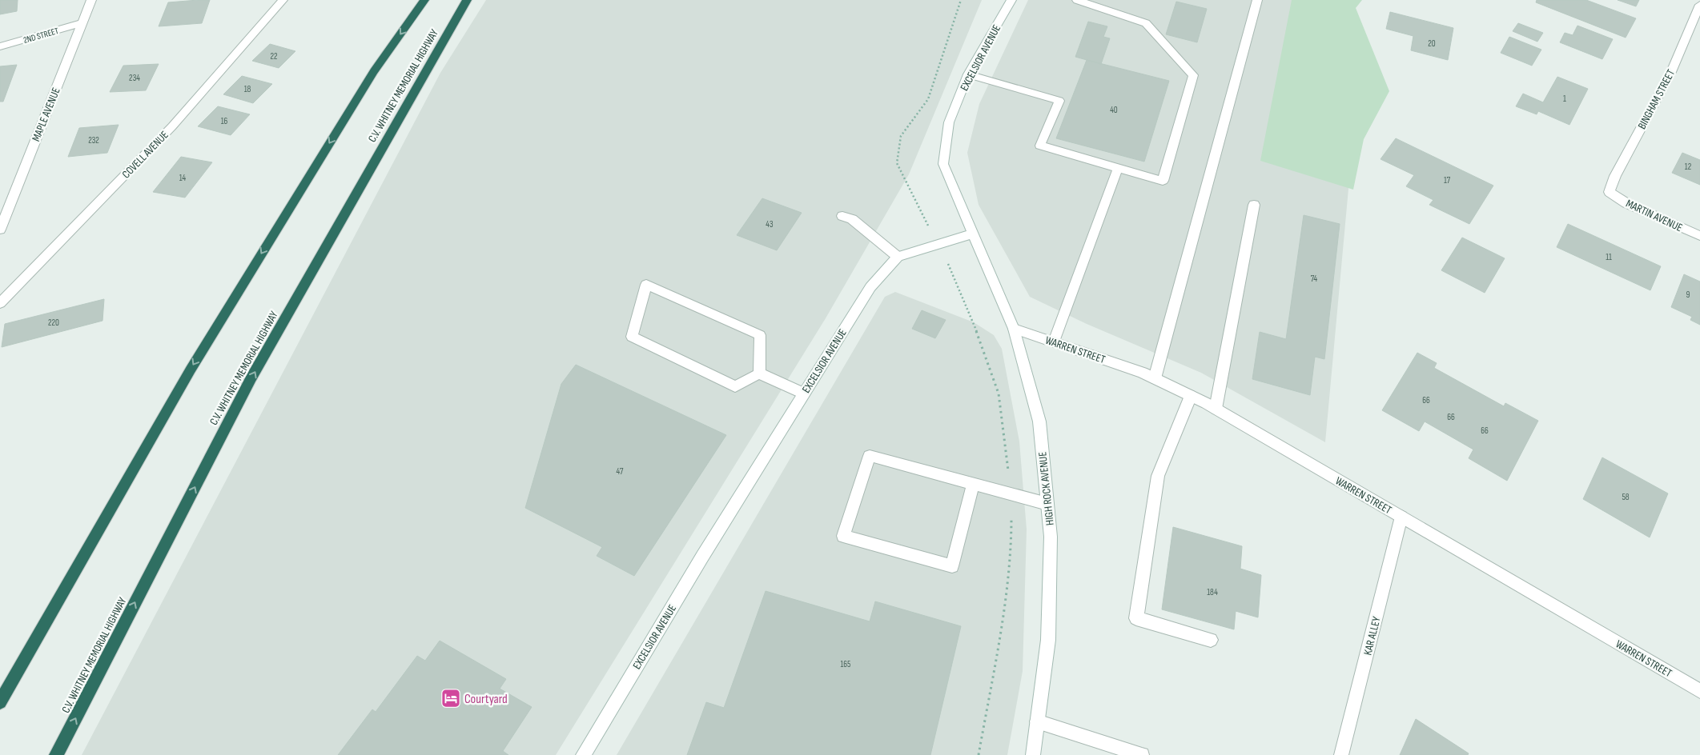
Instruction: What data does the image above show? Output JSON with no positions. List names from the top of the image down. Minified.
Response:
{"streets":{"highway":["C.V. WHITNEY MEMORIAL HIGHWAY"],"street":["2ND STREET","EXCELSIOR AVENUE","BINGHAM STREET","MAPLE AVENUE","COVELL AVENUE","MARTIN AVENUE","WARREN STREET","HIGH ROCK AVENUE","KAR ALLEY"]},"crossings":[["2ND STREET","MAPLE AVENUE"],["EXCELSIOR AVENUE","HIGH ROCK AVENUE"],["BINGHAM STREET","MARTIN AVENUE"],["WARREN STREET","HIGH ROCK AVENUE"],["WARREN STREET","KAR ALLEY"]],"places":{"hotel":["Courtyard"]},"house_numbers":["20","22","234","18","1","40","16","232","12","14","17","43","11","74","9","220","66","66","66","47","58","184","165"]}
